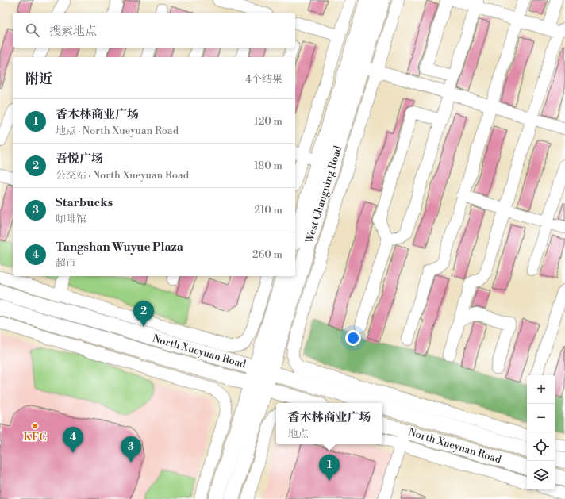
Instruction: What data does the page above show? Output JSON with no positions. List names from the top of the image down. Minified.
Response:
{"streets":{"main road":["West Changning Road","North Xueyuan Road"]},"crossings":[["West Changning Road","North Xueyuan Road"]],"places":["KFC"],"page":{"search":"搜索地点","heading":["附近","4个结果"],"list":[{"mark":"1","name":"香木林商业广场","note":"地点 · North Xueyuan Road","value":"120 m"},{"mark":"2","name":"吾悦广场","note":"公交站 · North Xueyuan Road","value":"180 m"},{"mark":"3","name":"Starbucks","note":"咖啡馆","value":"210 m"},{"mark":"4","name":"Tangshan Wuyue Plaza","note":"超市","value":"260 m"}],"pins":["2","4","3","1"],"map_buttons":["+","−"],"popup":["香木林商业广场","地点"]}}
